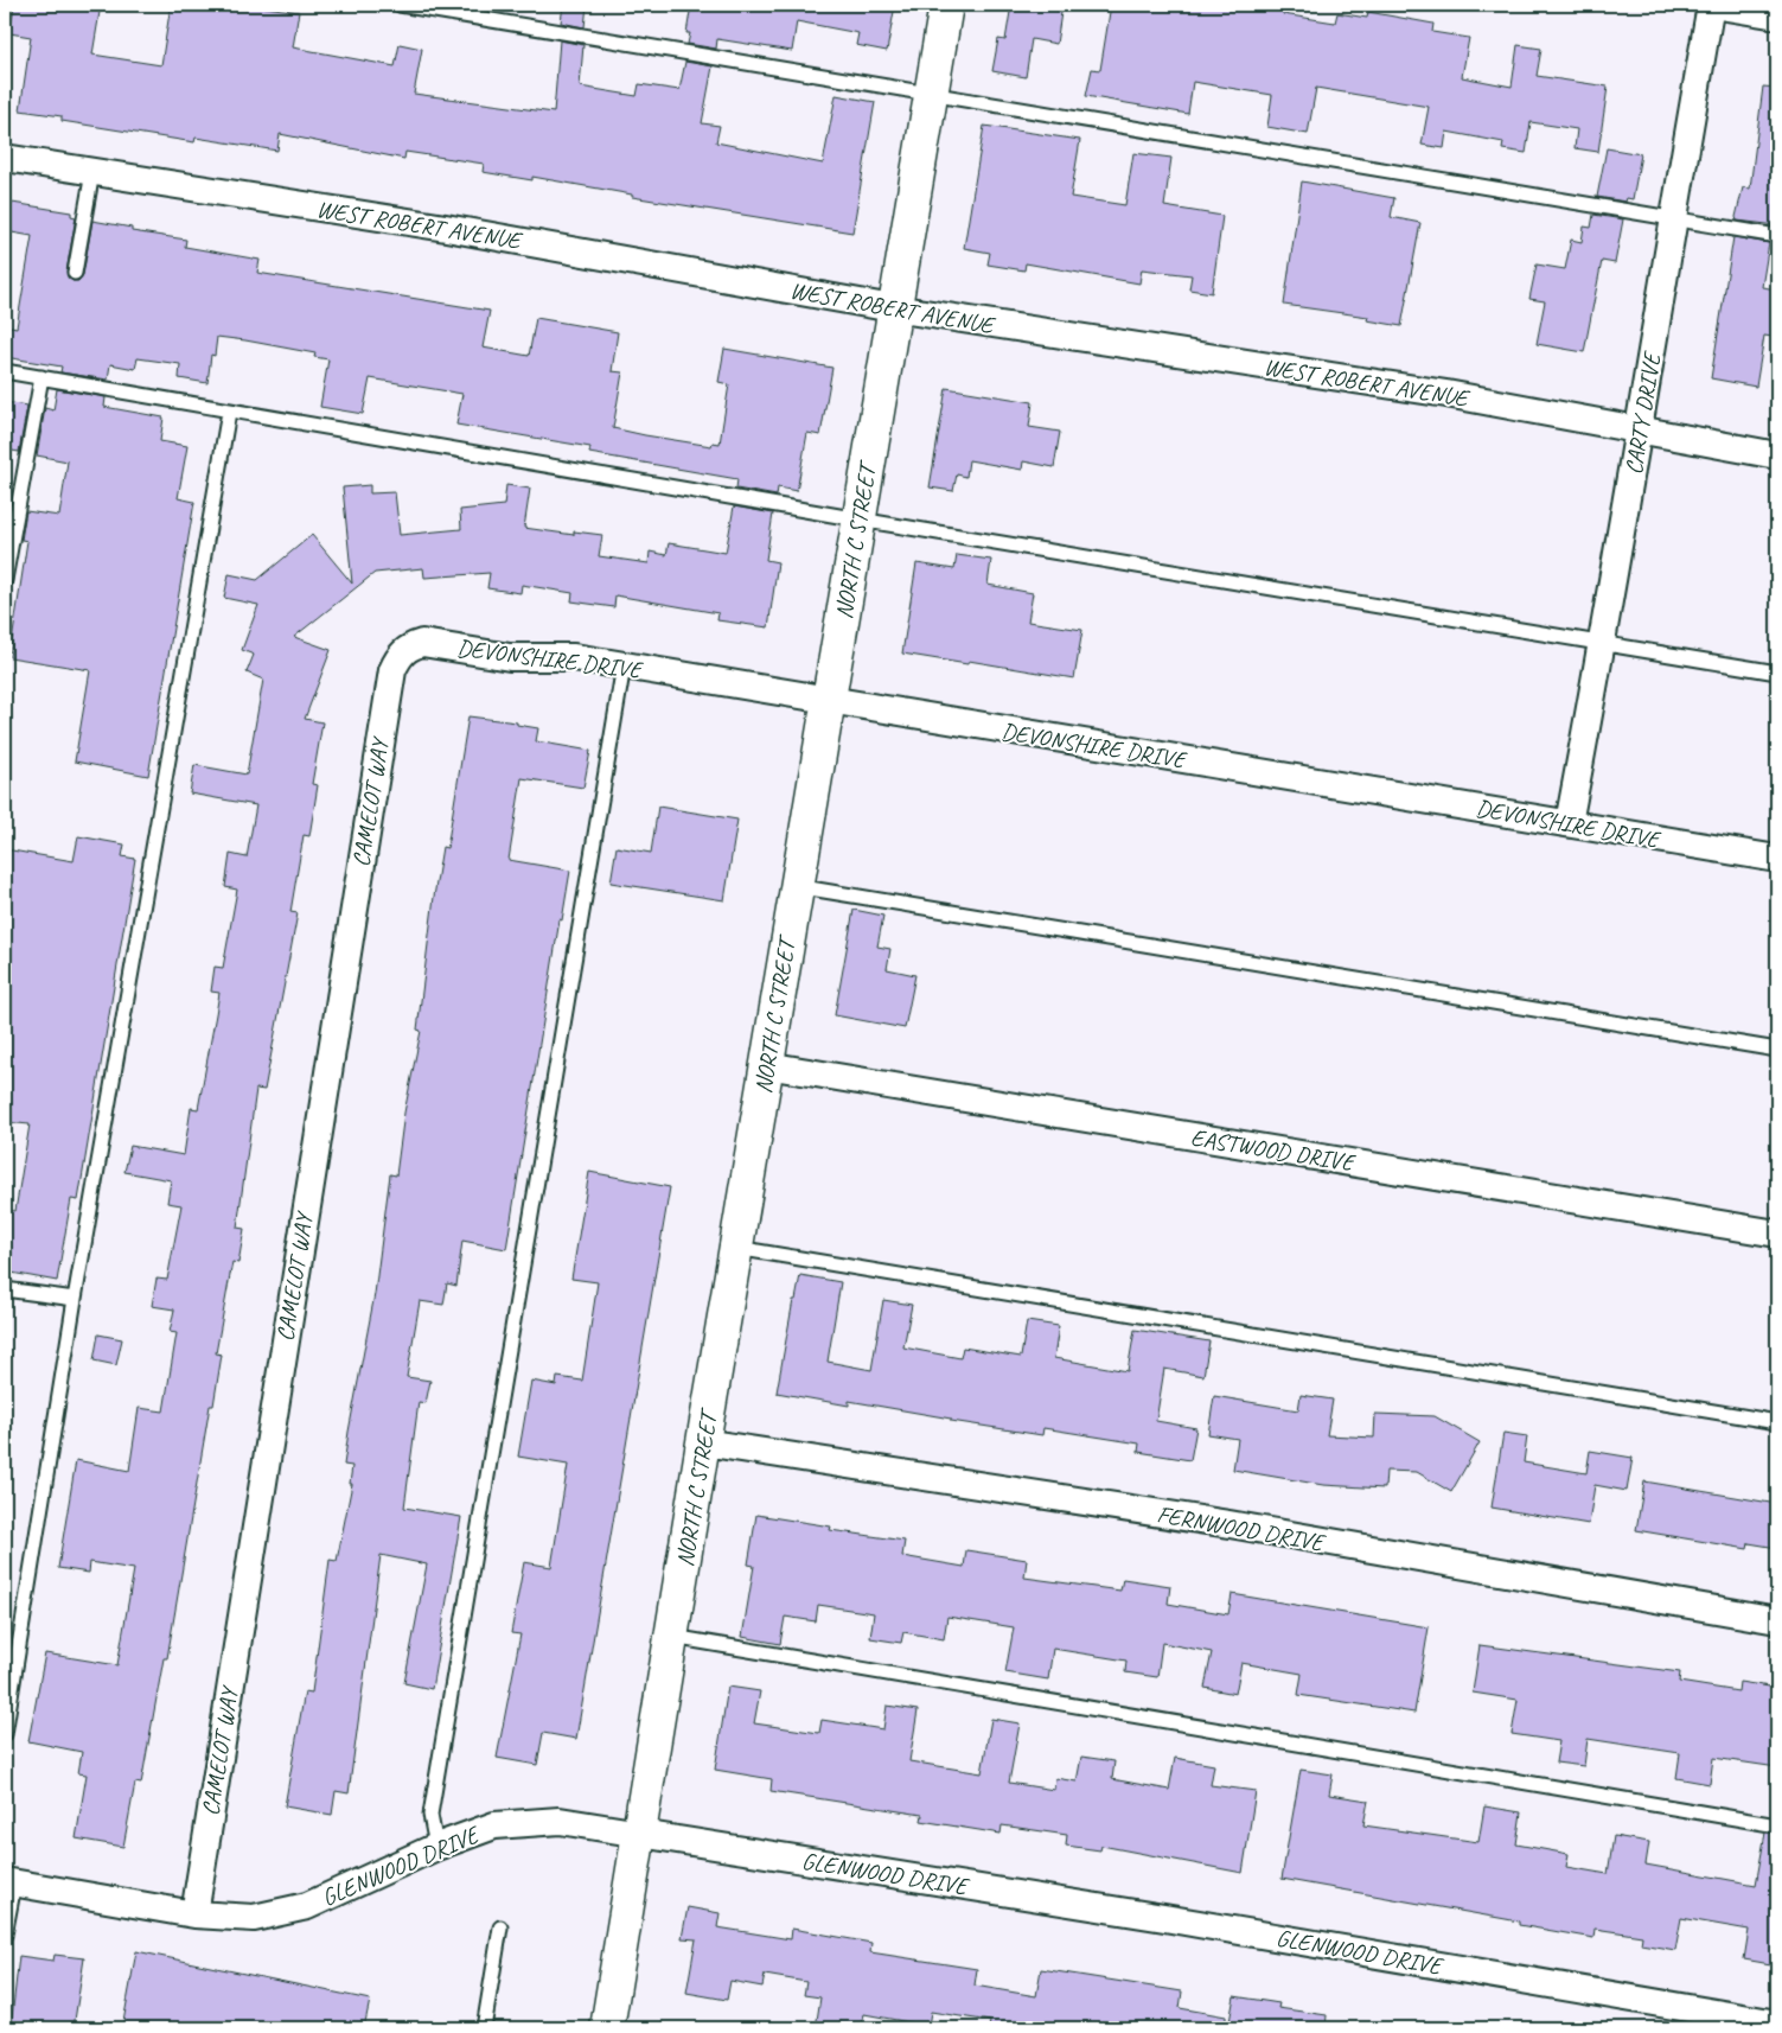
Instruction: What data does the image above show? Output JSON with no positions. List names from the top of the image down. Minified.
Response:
{"streets":{"street":["WEST ROBERT AVENUE","CARTY DRIVE","NORTH C STREET","DEVONSHIRE DRIVE","CAMELOT WAY","EASTWOOD DRIVE","FERNWOOD DRIVE","GLENWOOD DRIVE"]},"crossings":[["WEST ROBERT AVENUE","CARTY DRIVE"],["WEST ROBERT AVENUE","NORTH C STREET"],["CARTY DRIVE","DEVONSHIRE DRIVE"],["NORTH C STREET","DEVONSHIRE DRIVE"],["NORTH C STREET","EASTWOOD DRIVE"],["NORTH C STREET","FERNWOOD DRIVE"],["NORTH C STREET","GLENWOOD DRIVE"],["DEVONSHIRE DRIVE","CAMELOT WAY"],["CAMELOT WAY","GLENWOOD DRIVE"]]}
